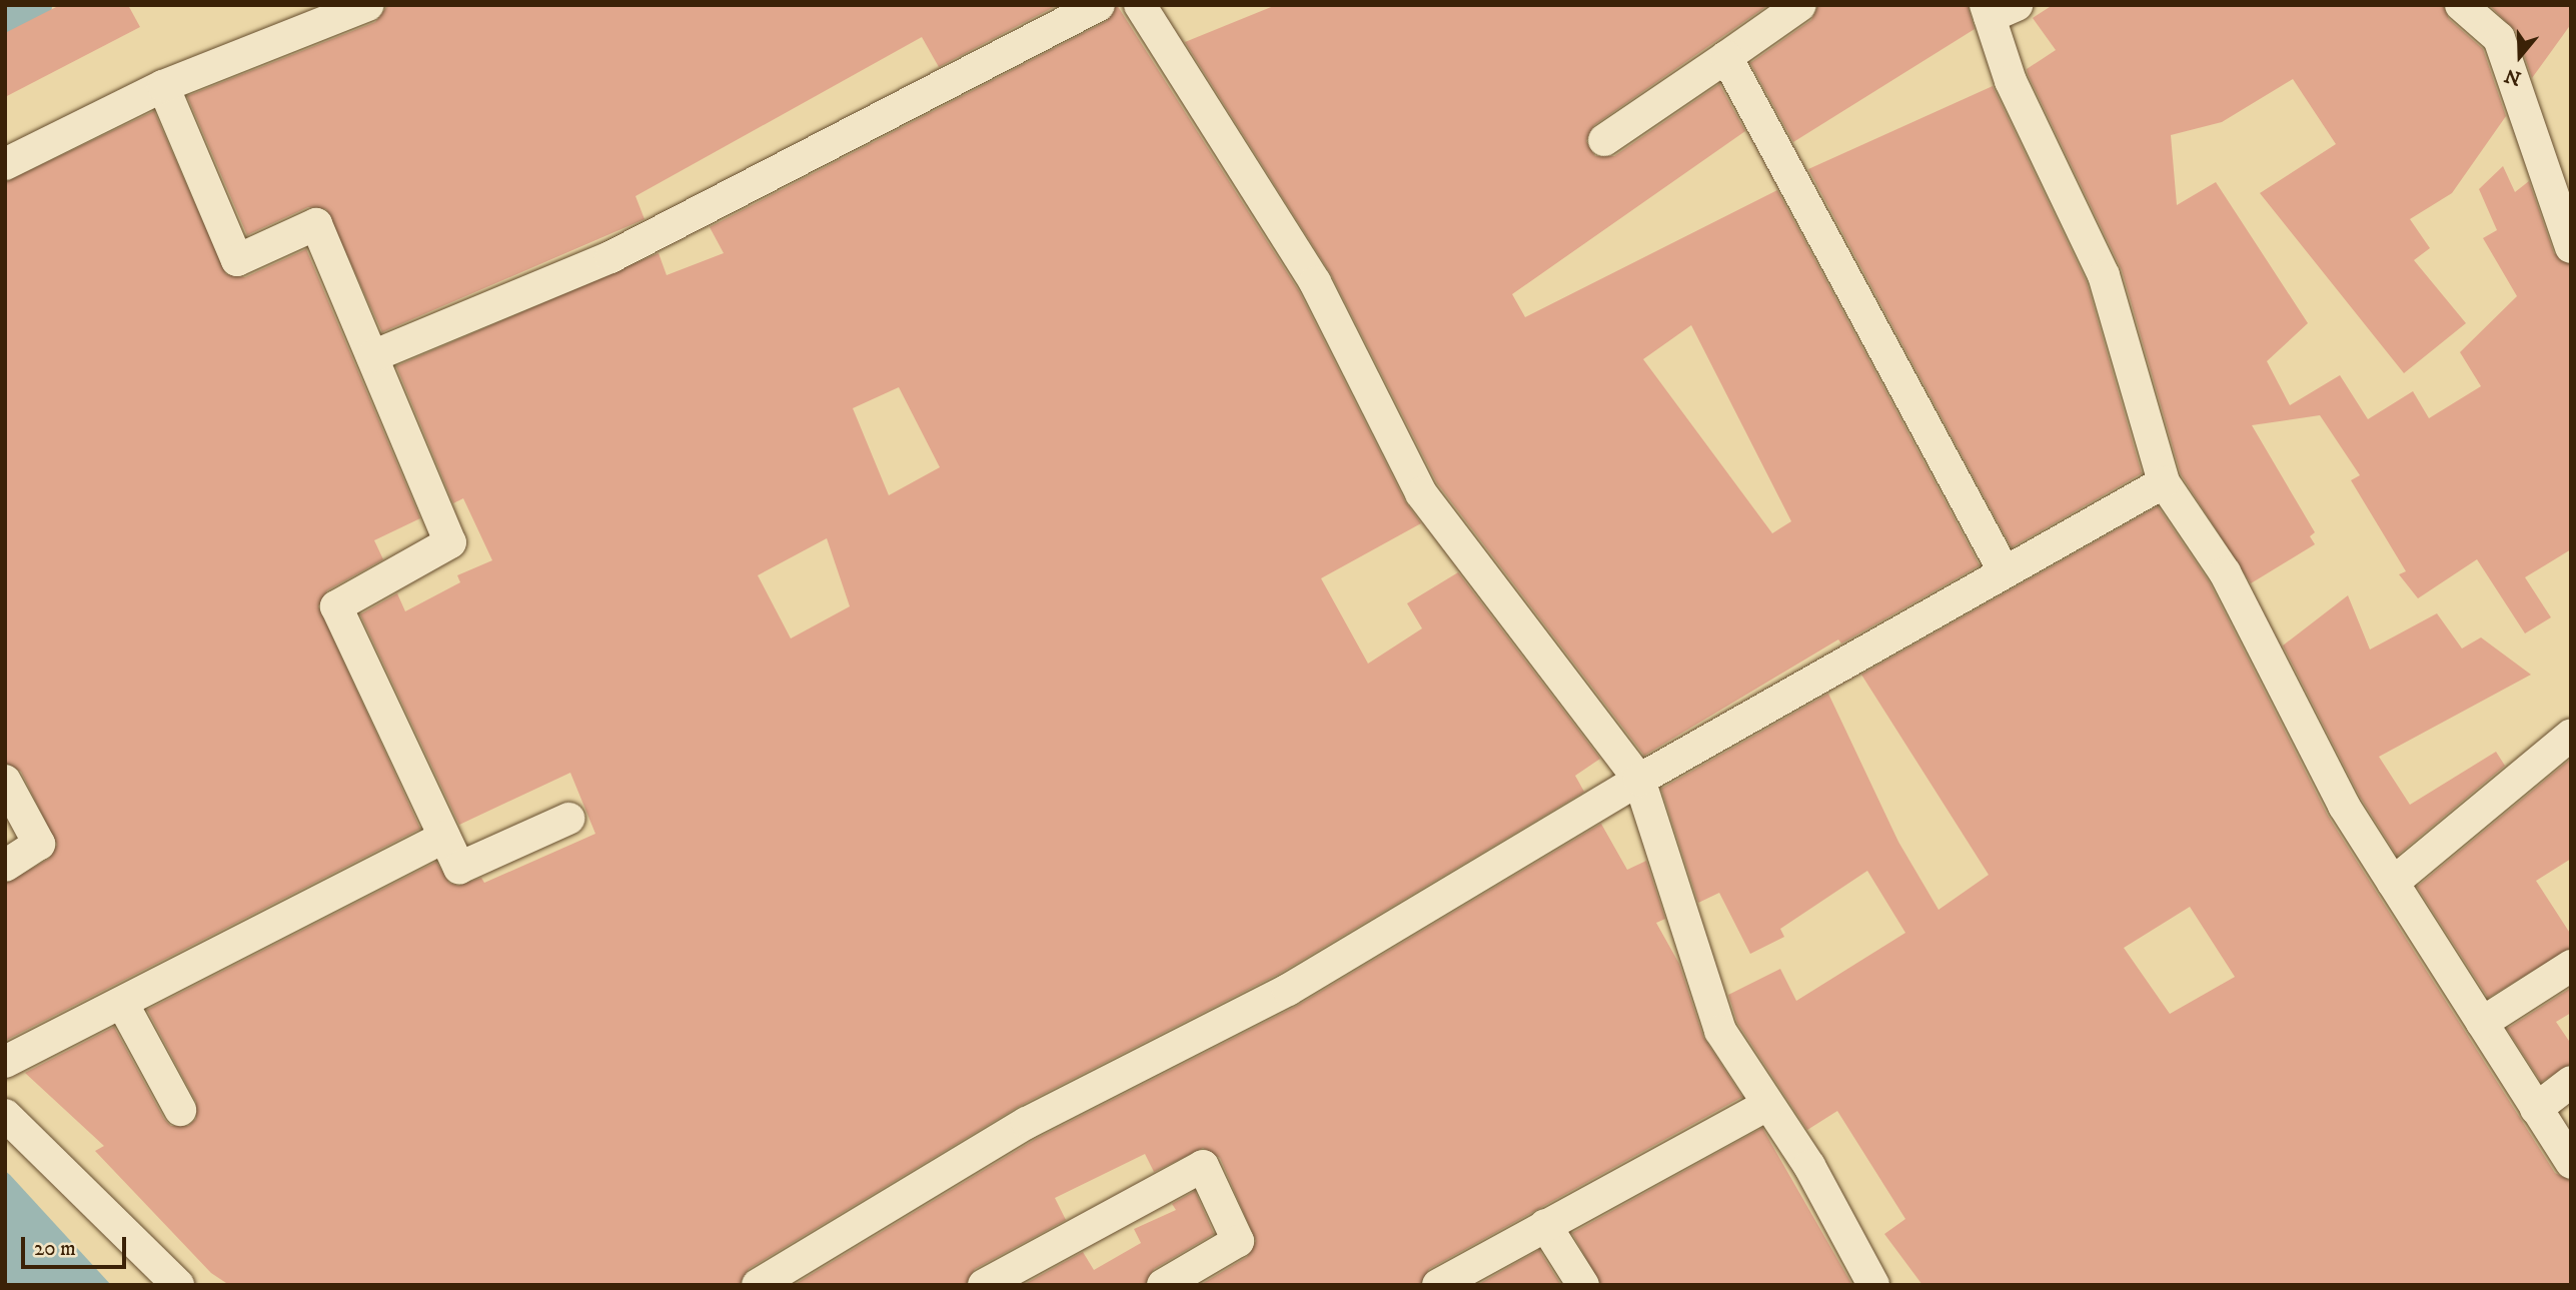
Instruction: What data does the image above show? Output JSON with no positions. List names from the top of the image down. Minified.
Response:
{"scale_bar":"20 m","north":"bottom"}
